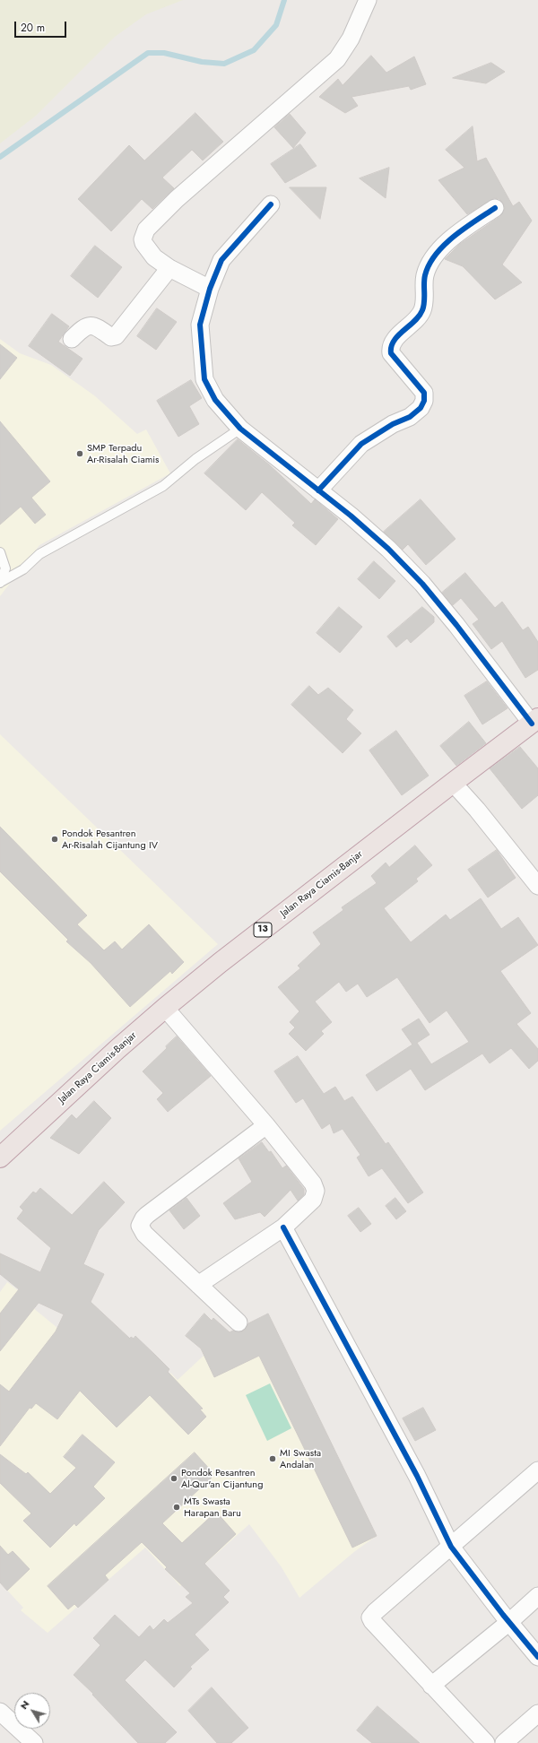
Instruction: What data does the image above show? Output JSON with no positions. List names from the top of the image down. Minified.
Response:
{"streets":{"highway":["Jalan Raya Ciamis-Banjar","13"]},"places":["SMP Terpadu Ar-Risalah Ciamis","Pondok Pesantren Ar-Risalah Cijantung IV","MI Swasta Andalan","Pondok Pesantren Al-Qur'an Cijantung","MTs Swasta Harapan Baru"],"scale_bar":"20 m","north":"top left"}
